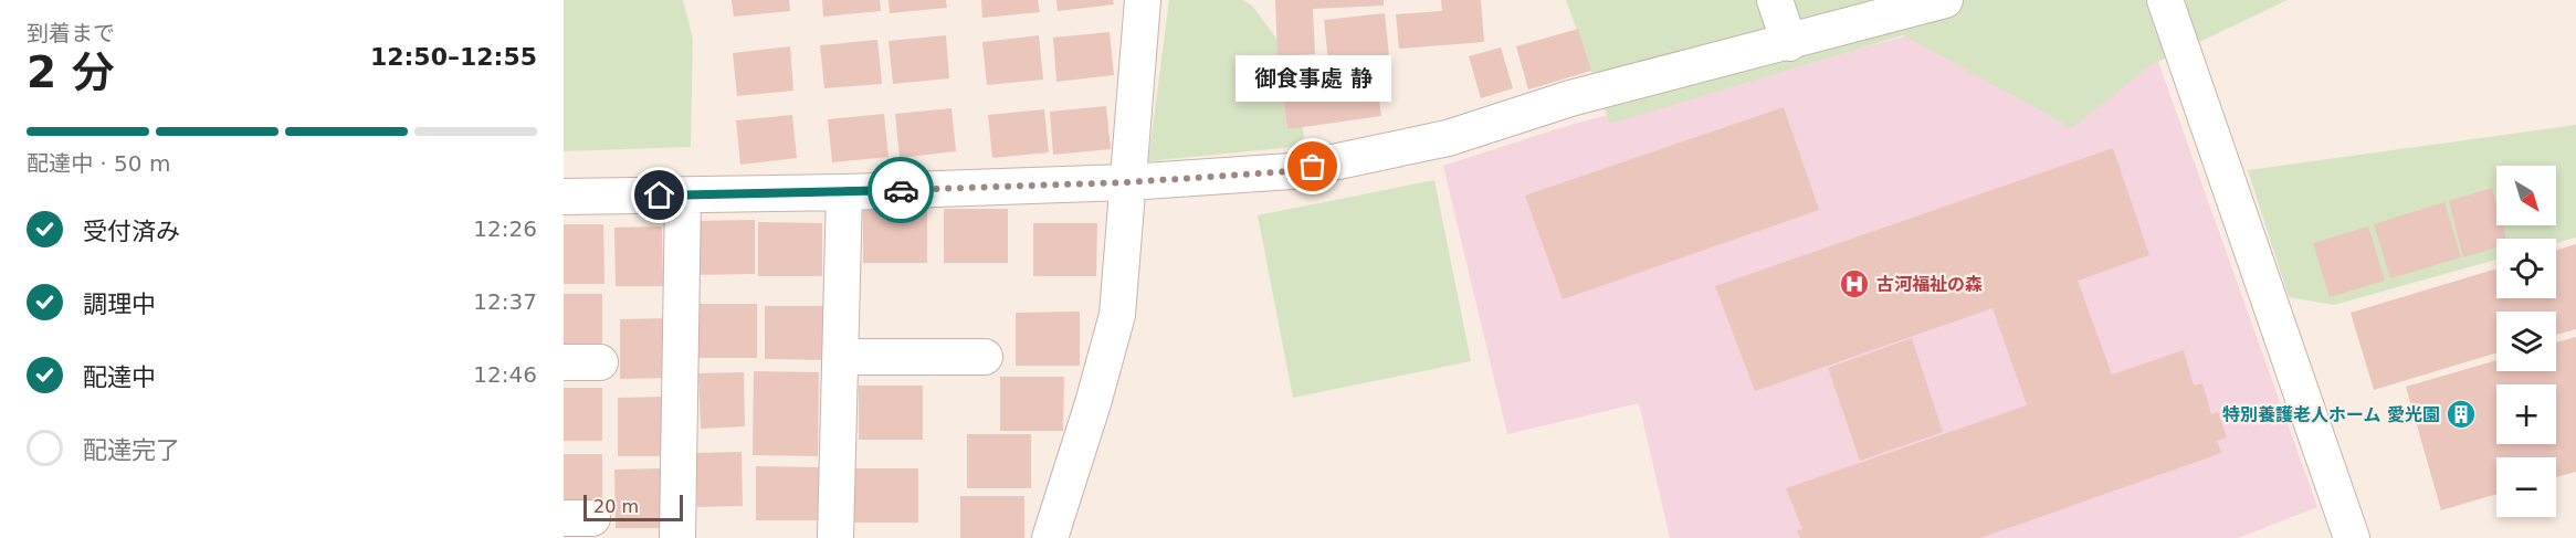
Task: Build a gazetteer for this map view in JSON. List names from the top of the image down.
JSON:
{
  "places": {
    "other": ["御食事處 静"],
    "hospital": ["古河福祉の森"],
    "building": ["特別養護老人ホーム 愛光園"]
  },
  "scale_bar": "20 m",
  "north": "bottom right",
  "page": {
    "heading": ["2 分", "到着まで", "12:50–12:55"],
    "bubble": "御食事處 静",
    "bar": "配達中 · 50 m",
    "map_buttons": ["+", "−"],
    "list": [
      ["受付済み", "12:26"],
      ["調理中", "12:37"],
      ["配達中", "12:46"],
      "配達完了"
    ],
    "scale": "20 m"
  }
}
